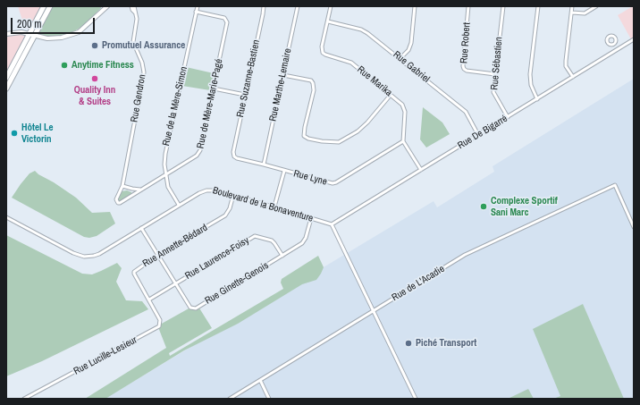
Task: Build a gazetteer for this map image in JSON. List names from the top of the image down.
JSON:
{
  "streets": {
    "street": [
      "Rue Robert",
      "Rue Sébastien",
      "Rue Gabriel",
      "Rue Suzanne-Bastien",
      "Rue Marika",
      "Rue Marthe-Lemaire",
      "Rue Gendron",
      "Rue de Mère-Marie-Pagé",
      "Rue de la Mère-Simon",
      "Rue De Bigarré",
      "Rue Lyne",
      "Boulevard de la Bonaventure",
      "Rue Annette-Bédard",
      "Rue Laurence-Foisy",
      "Rue Ginette-Genois",
      "Rue de L'Acadie",
      "Rue Lucille-Lesieur"
    ]
  },
  "crossings": [
    ["Rue Robert", "Rue Sébastien"],
    ["Rue Sébastien", "Rue De Bigarré"],
    ["Rue Gabriel", "Rue Marika"],
    ["Rue Gabriel", "Rue De Bigarré"],
    ["Rue Suzanne-Bastien", "Rue Lyne"],
    ["Rue Marika", "Rue Lyne"],
    ["Rue Marthe-Lemaire", "Rue Lyne"],
    ["Rue Gendron", "Rue de Mère-Marie-Pagé"],
    ["Rue de Mère-Marie-Pagé", "Rue de la Mère-Simon"],
    ["Rue de la Mère-Simon", "Boulevard de la Bonaventure"],
    ["Rue De Bigarré", "Boulevard de la Bonaventure"],
    ["Boulevard de la Bonaventure", "Rue Annette-Bédard"],
    ["Boulevard de la Bonaventure", "Rue Ginette-Genois"],
    ["Rue Annette-Bédard", "Rue Laurence-Foisy"],
    ["Rue Annette-Bédard", "Rue Ginette-Genois"],
    ["Rue Annette-Bédard", "Rue Lucille-Lesieur"],
    ["Rue Laurence-Foisy", "Rue Ginette-Genois"],
    ["Rue Laurence-Foisy", "Rue Lucille-Lesieur"]
  ],
  "places": [
    "Promutuel Assurance",
    "Anytime Fitness",
    "Quality Inn & Suites",
    "Hôtel Le Victorin",
    "Complexe Sportif Sani Marc",
    "Piché Transport"
  ],
  "scale_bar": "200 m"
}
